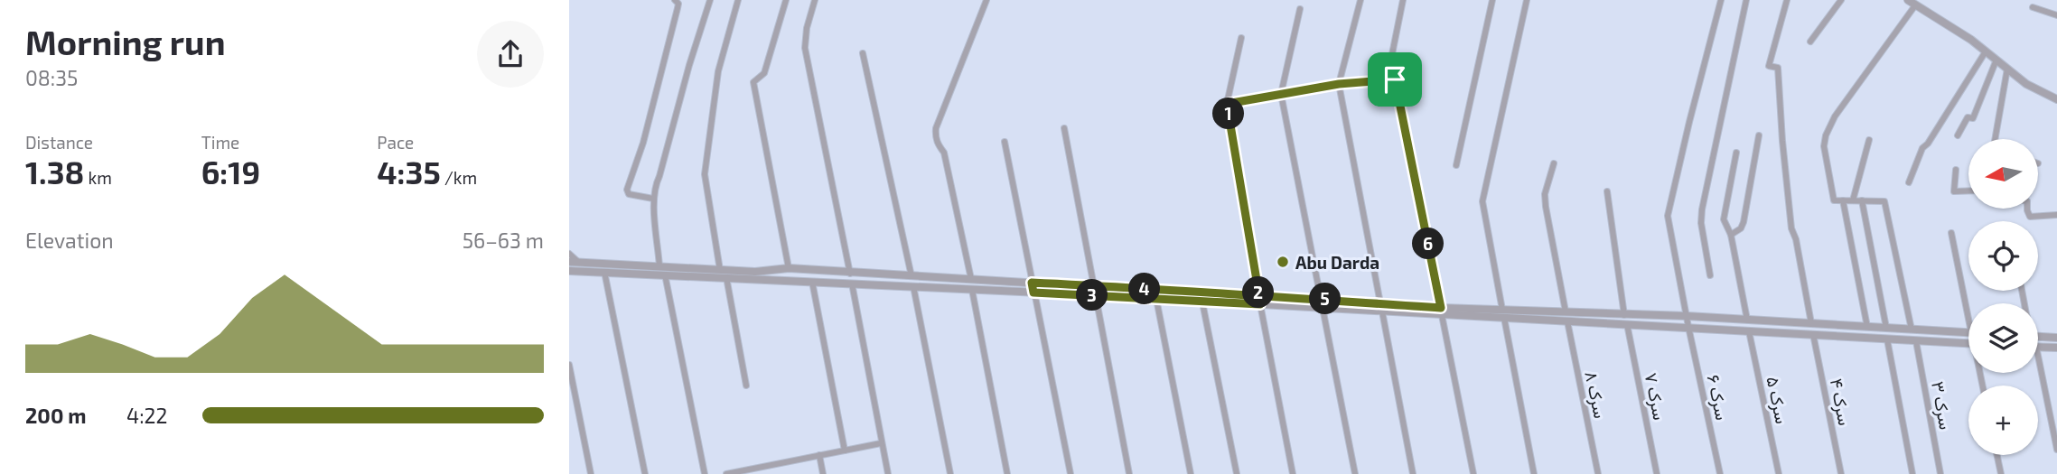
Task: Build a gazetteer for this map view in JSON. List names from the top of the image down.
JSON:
{
  "streets": {
    "street": [
      "سرک ۸",
      "سرک ۷",
      "سرک ۶",
      "سرک ۵",
      "سرک ۴",
      "سرک ۳"
    ]
  },
  "places": ["Abu Darda"],
  "north": "left",
  "page": {
    "heading": ["Morning run", "08:35"],
    "pins": [
      "1",
      "6",
      "4",
      "2",
      "3",
      "5"
    ],
    "stats": [
      ["Distance", "1.38 km"],
      ["Time", "6:19"],
      ["Pace", "4:35 /km"]
    ],
    "map_buttons": "+",
    "chart": ["Elevation", "56–63 m"],
    "list": [
      {
        "name": "200 m",
        "note": "4:22"
      }
    ]
  }
}
